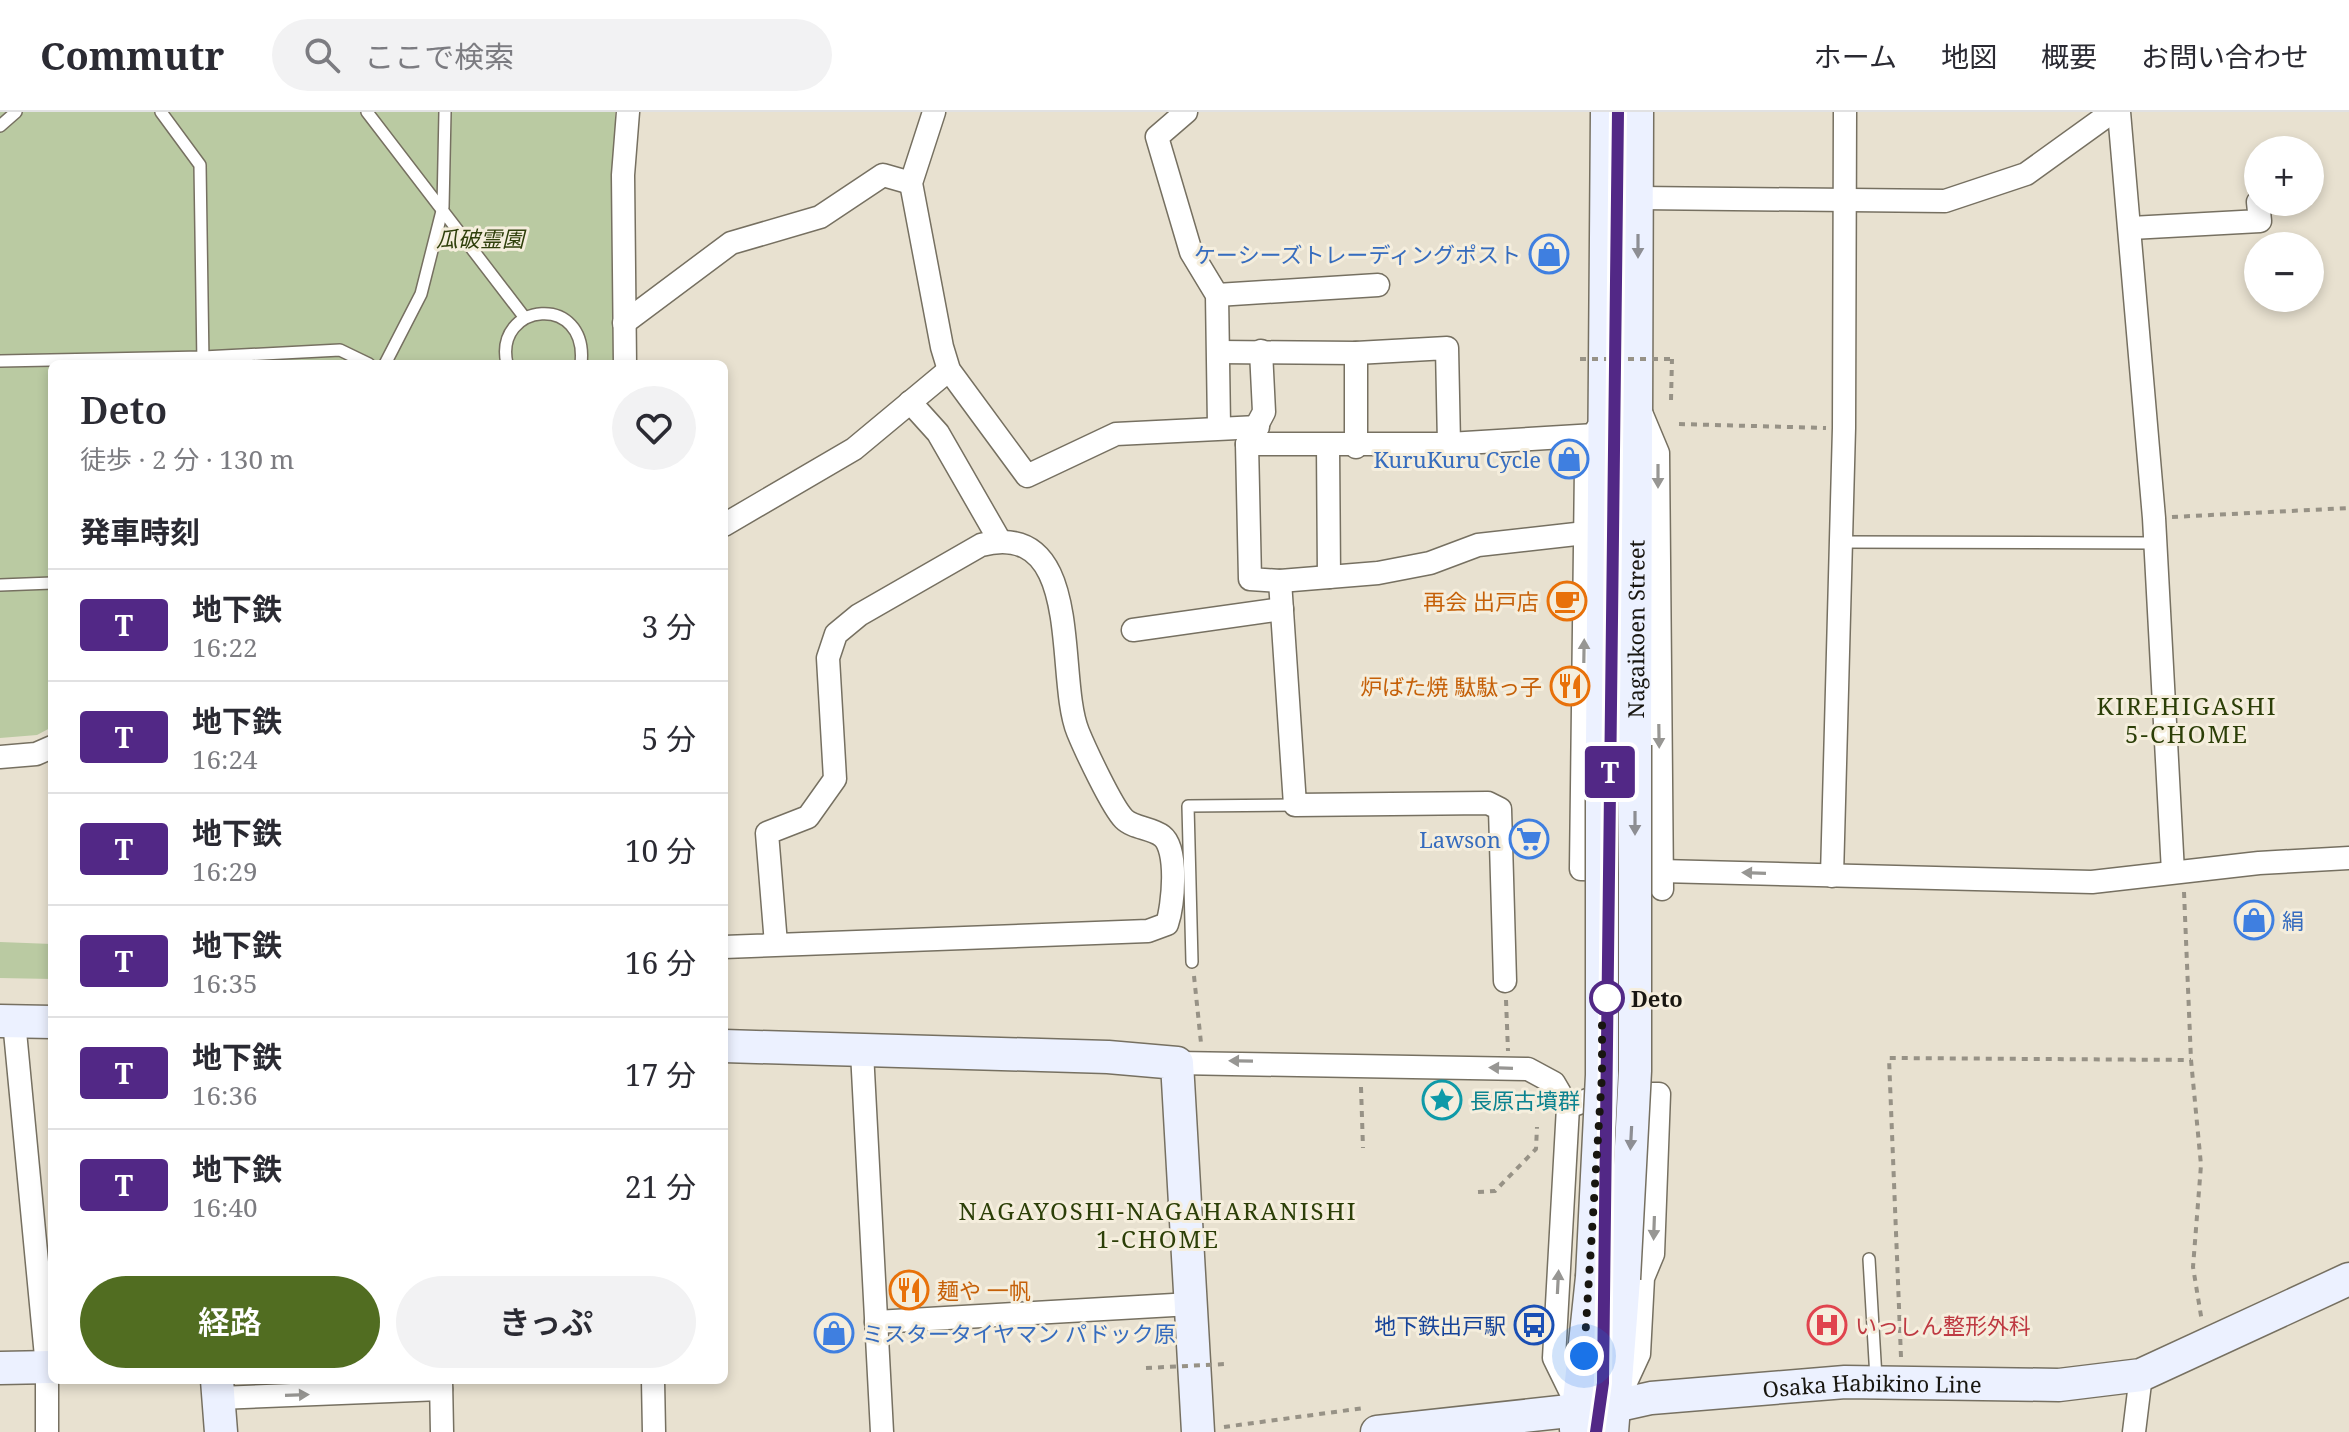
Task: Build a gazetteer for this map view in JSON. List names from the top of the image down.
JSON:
{
  "streets": {
    "main road": ["Nagaikoen Street", "Osaka Habikino Line"]
  },
  "crossings": [
    ["Nagaikoen Street", "Osaka Habikino Line"]
  ],
  "districts": ["KIREHIGASHI 5-CHOME", "NAGAYOSHI-NAGAHARANISHI 1-CHOME"],
  "parks": ["瓜破霊園"],
  "places": {
    "shop": [
      "ケーシーズトレーディングポスト",
      "KuruKuru Cycle",
      "絹",
      "ミスタータイヤマン パドック原"
    ],
    "cafe": ["再会 出戸店"],
    "restaurant": ["炉ばた焼 駄駄っ子", "麺や 一帆"],
    "supermarket": ["Lawson"],
    "other": ["Deto"],
    "place": ["長原古墳群"],
    "bus stop": ["地下鉄出戸駅"],
    "hospital": ["いっしん整形外科"]
  },
  "lines": ["metro line T"],
  "page": {
    "header": "Commutr",
    "search": "ここで検索",
    "nav": [
      "ホーム",
      "地図",
      "概要",
      "お問い合わせ"
    ],
    "on_map": "T",
    "map_buttons": ["+", "−"],
    "heading": [
      ["Deto", "徒歩 · 2 分 · 130 m"],
      "発車時刻"
    ],
    "list": [
      {
        "mark": "T",
        "name": "地下鉄",
        "note": "16:22",
        "value": "3 分"
      },
      {
        "mark": "T",
        "name": "地下鉄",
        "note": "16:24",
        "value": "5 分"
      },
      {
        "mark": "T",
        "name": "地下鉄",
        "note": "16:29",
        "value": "10 分"
      },
      {
        "mark": "T",
        "name": "地下鉄",
        "note": "16:35",
        "value": "16 分"
      },
      {
        "mark": "T",
        "name": "地下鉄",
        "note": "16:36",
        "value": "17 分"
      },
      {
        "mark": "T",
        "name": "地下鉄",
        "note": "16:40",
        "value": "21 分"
      }
    ],
    "buttons": ["経路", "きっぷ"]
  }
}
